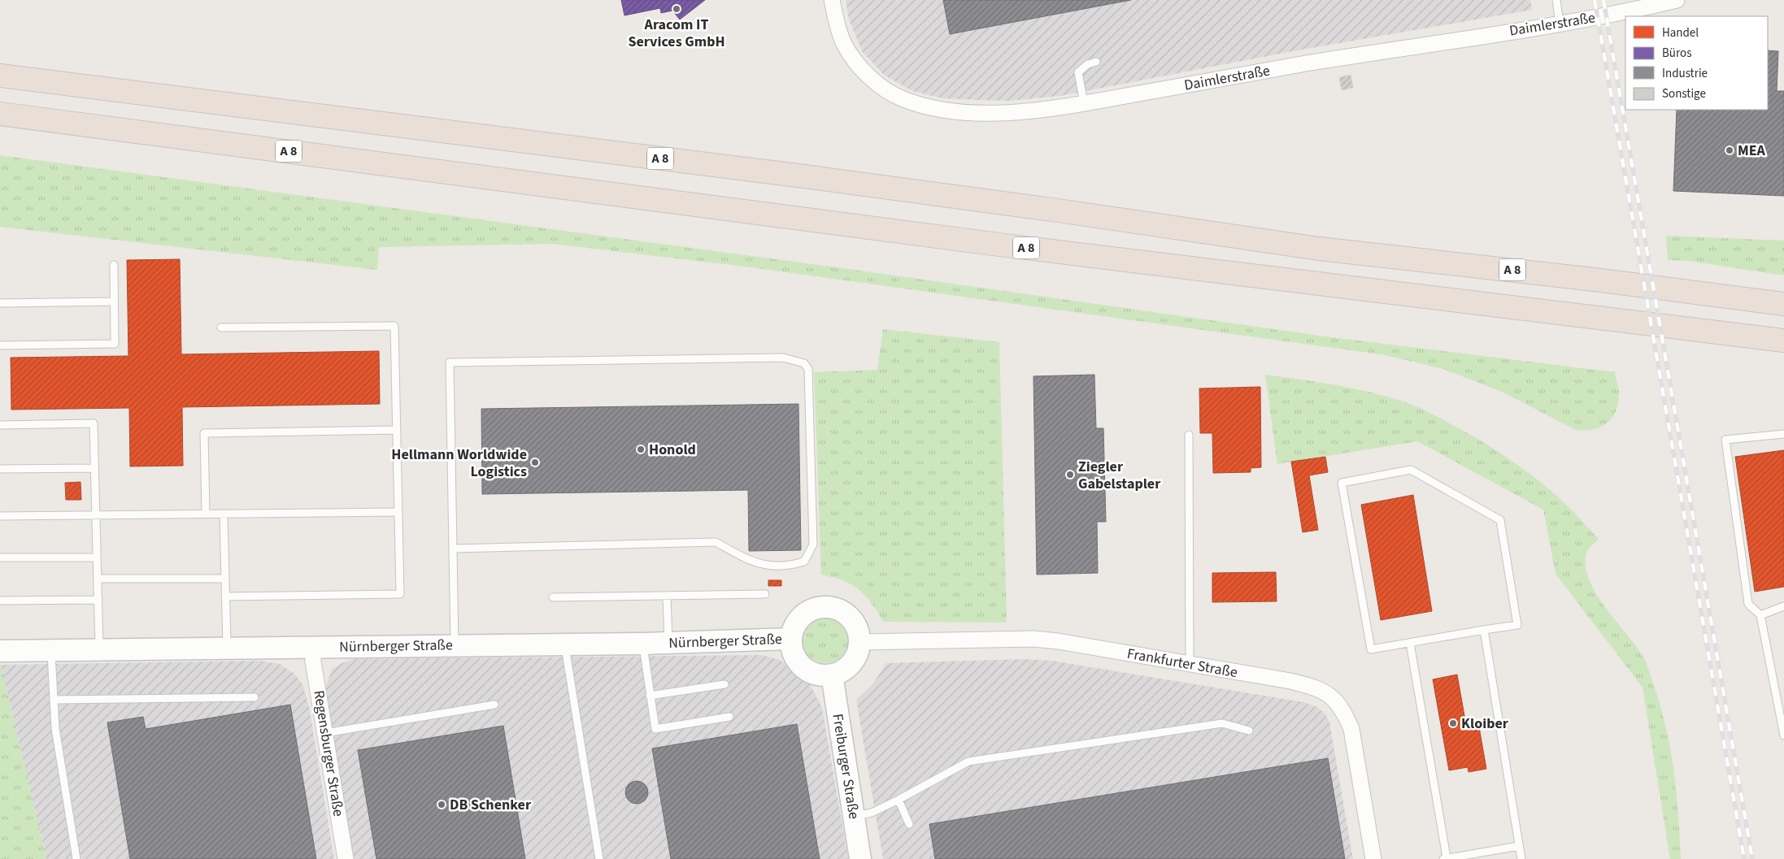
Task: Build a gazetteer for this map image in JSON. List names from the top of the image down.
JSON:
{
  "streets": {
    "highway": ["A 8"],
    "street": [
      "Daimlerstraße",
      "Nürnberger Straße",
      "Frankfurter Straße",
      "Regensburger Straße",
      "Freiburger Straße"
    ]
  },
  "crossings": [
    ["Nürnberger Straße", "Frankfurter Straße"],
    ["Nürnberger Straße", "Regensburger Straße"],
    ["Nürnberger Straße", "Freiburger Straße"],
    ["Frankfurter Straße", "Freiburger Straße"]
  ],
  "places": [
    "Aracom IT Services GmbH",
    "MEA",
    "Honold",
    "Hellmann Worldwide Logistics",
    "Ziegler Gabelstapler",
    "Kloiber",
    "DB Schenker"
  ],
  "legend": [
    "Handel",
    "Büros",
    "Industrie",
    "Sonstige"
  ]
}
